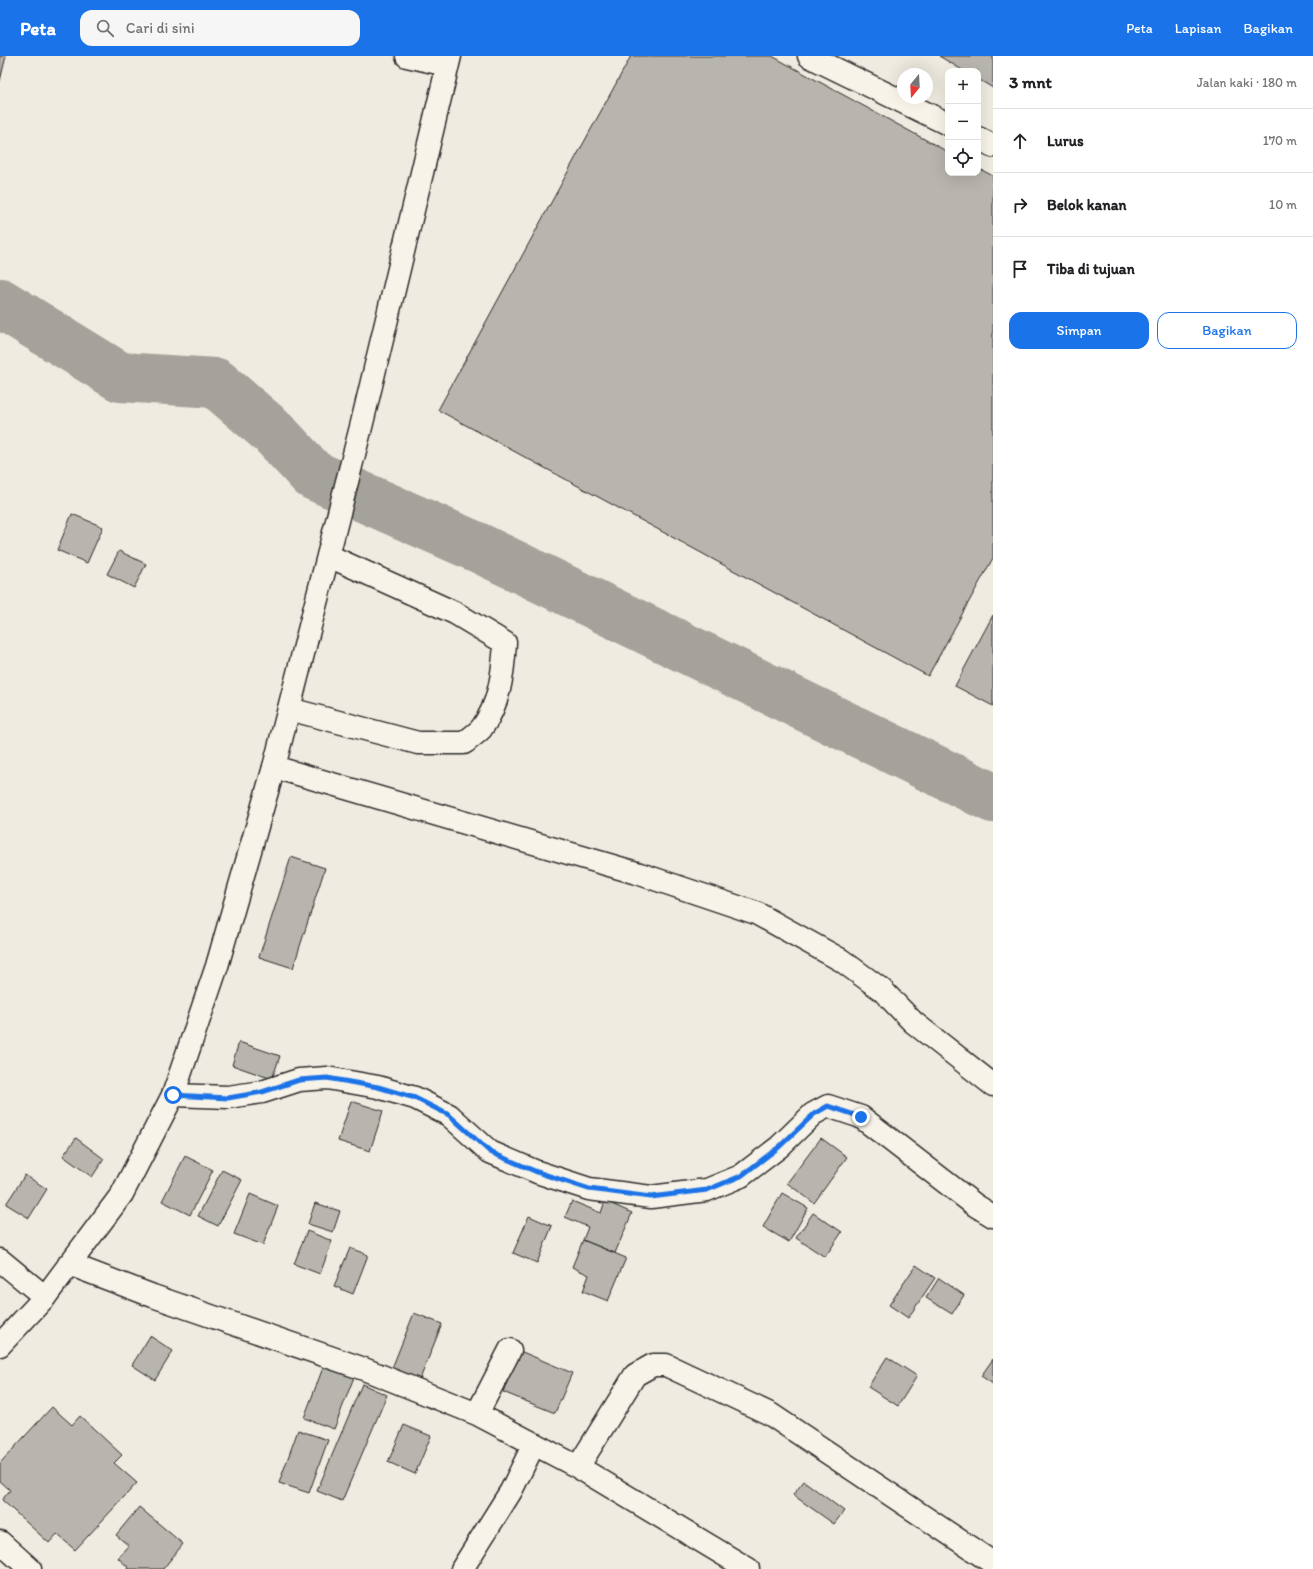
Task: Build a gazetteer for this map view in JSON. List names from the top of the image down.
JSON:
{
  "north": "bottom",
  "page": {
    "header": "Peta",
    "search": "Cari di sini",
    "nav": ["Peta", "Lapisan", "Bagikan"],
    "heading": ["3 mnt", "Jalan kaki · 180 m"],
    "map_buttons": ["+", "−"],
    "list": [
      ["Lurus", "170 m"],
      ["Belok kanan", "10 m"],
      "Tiba di tujuan"
    ],
    "buttons": ["Simpan", "Bagikan"]
  }
}
